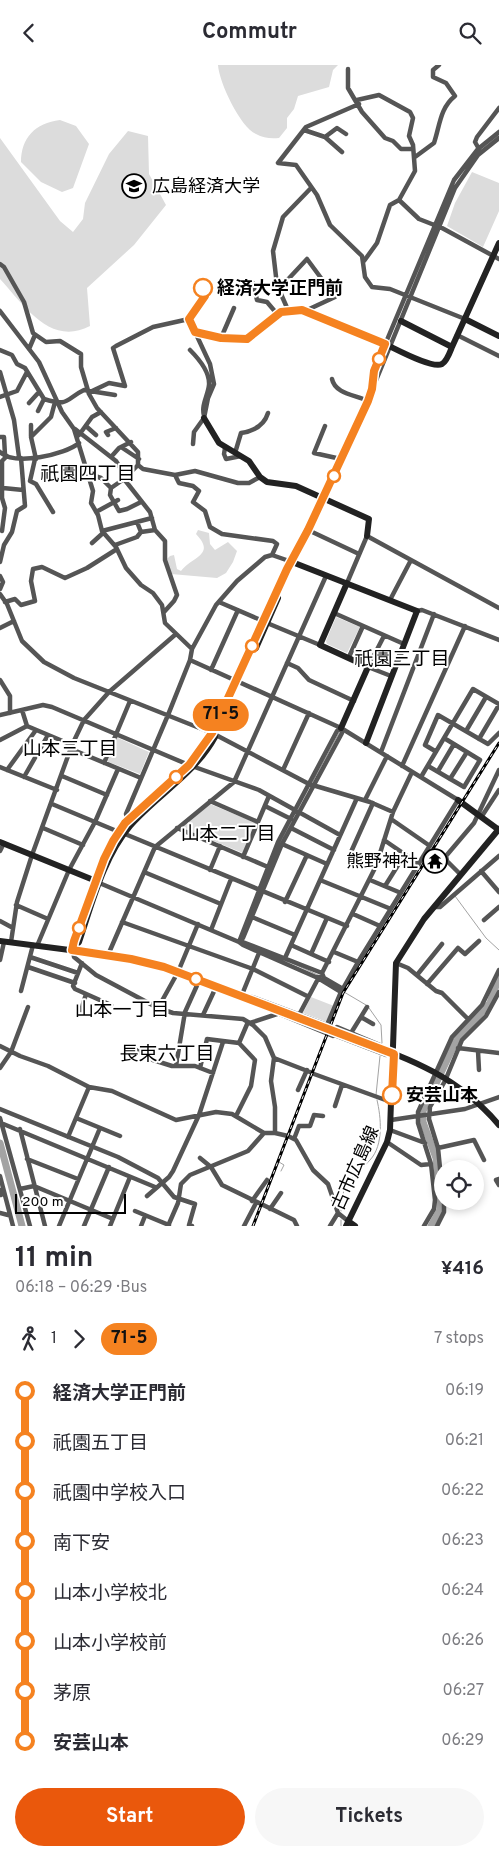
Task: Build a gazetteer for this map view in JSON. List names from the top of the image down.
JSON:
{
  "streets": {
    "street": ["古市広島線"]
  },
  "districts": [
    "祇園四丁目",
    "祇園三丁目",
    "山本三丁目",
    "山本二丁目",
    "山本一丁目",
    "長束六丁目"
  ],
  "places": {
    "school or university": ["広島経済大学"],
    "other": ["経済大学正門前", "安芸山本"],
    "temple": ["熊野神社"]
  },
  "lines": ["bus line 71-5"],
  "scale_bar": "200 m",
  "page": {
    "header": "Commutr",
    "on_map": "71-5",
    "scale": "200 m",
    "heading": ["11 min", "06:18 – 06:29 · Bus", "¥416"],
    "legs": ["1", "71-5", "7 stops"],
    "list": [
      {
        "name": "経済大学正門前",
        "value": "06:19"
      },
      {
        "name": "祇園五丁目",
        "value": "06:21"
      },
      {
        "name": "祇園中学校入口",
        "value": "06:22"
      },
      {
        "name": "南下安",
        "value": "06:23"
      },
      {
        "name": "山本小学校北",
        "value": "06:24"
      },
      {
        "name": "山本小学校前",
        "value": "06:26"
      },
      {
        "name": "茅原",
        "value": "06:27"
      },
      {
        "name": "安芸山本",
        "value": "06:29"
      }
    ],
    "buttons": ["Start", "Tickets"]
  }
}
